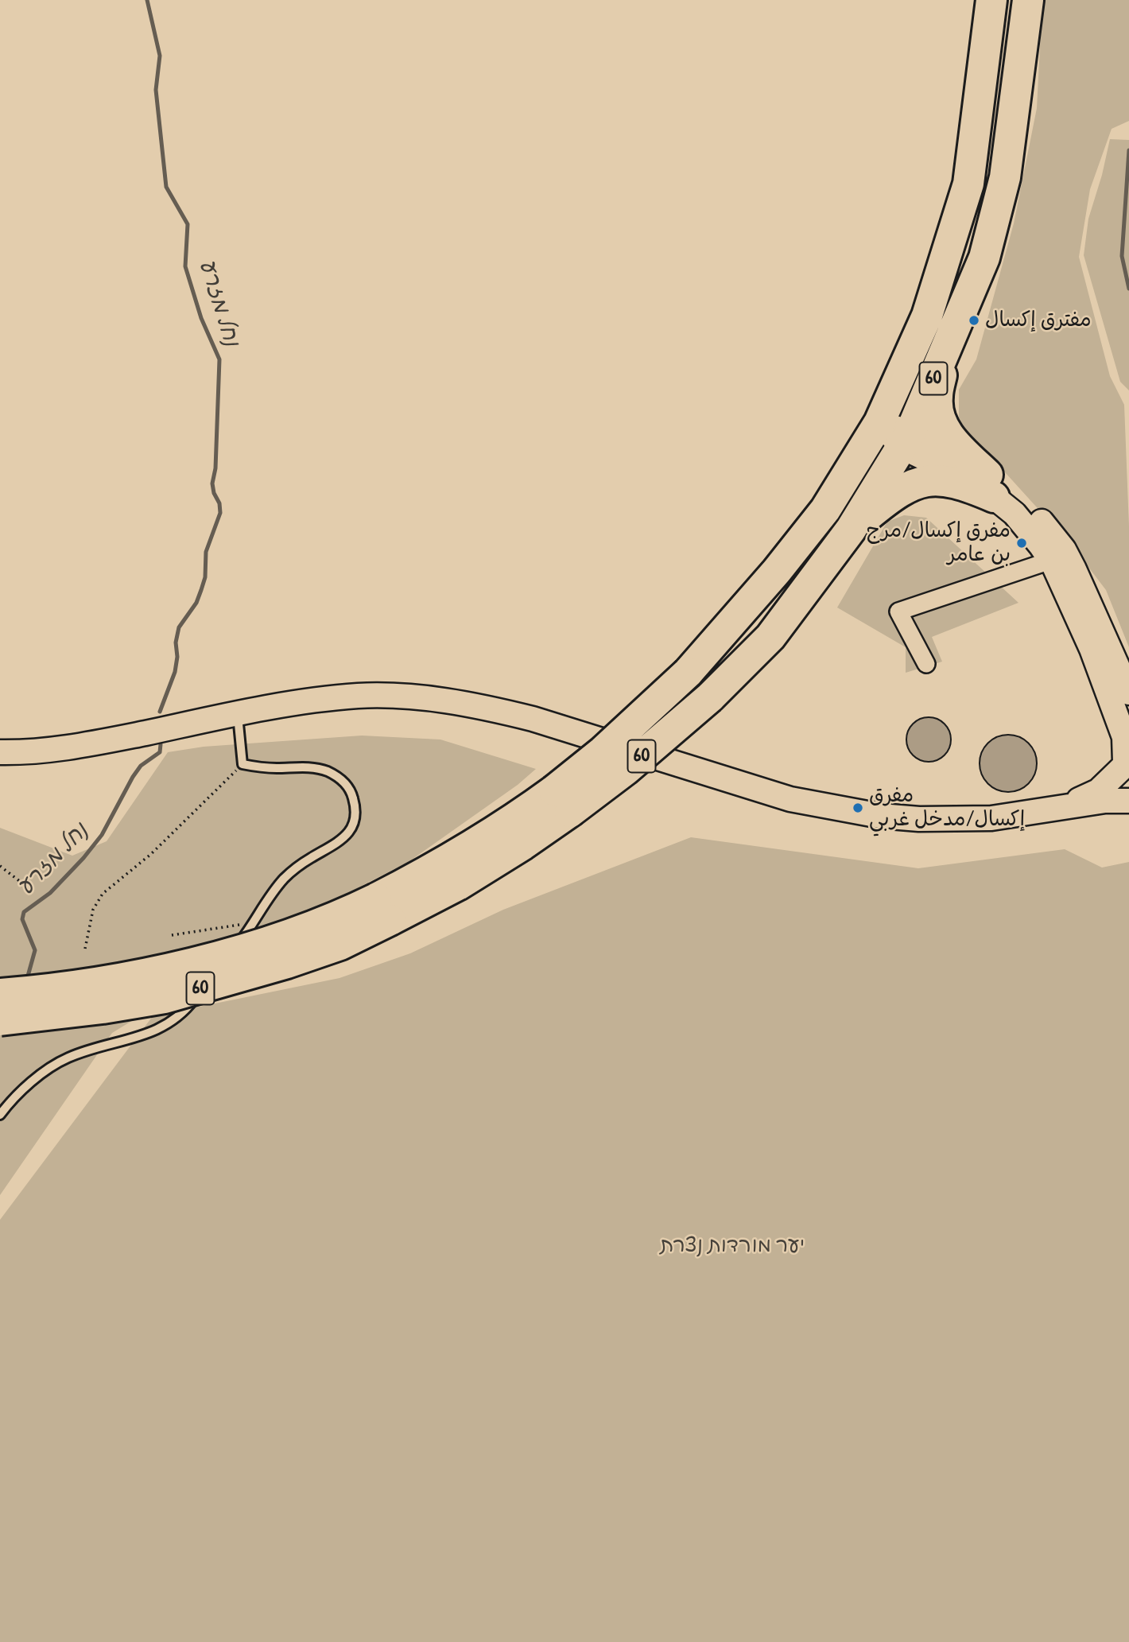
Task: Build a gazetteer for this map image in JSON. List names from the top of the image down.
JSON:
{
  "streets": {
    "highway": ["60"]
  },
  "water": ["נחל מזרע"],
  "parks": ["יער מורדות נצרת"],
  "places": ["مفترق إكسال", "مفرق إكسال/مرج بن عامر", "مفرق إكسال/مدخل غربي"]
}
